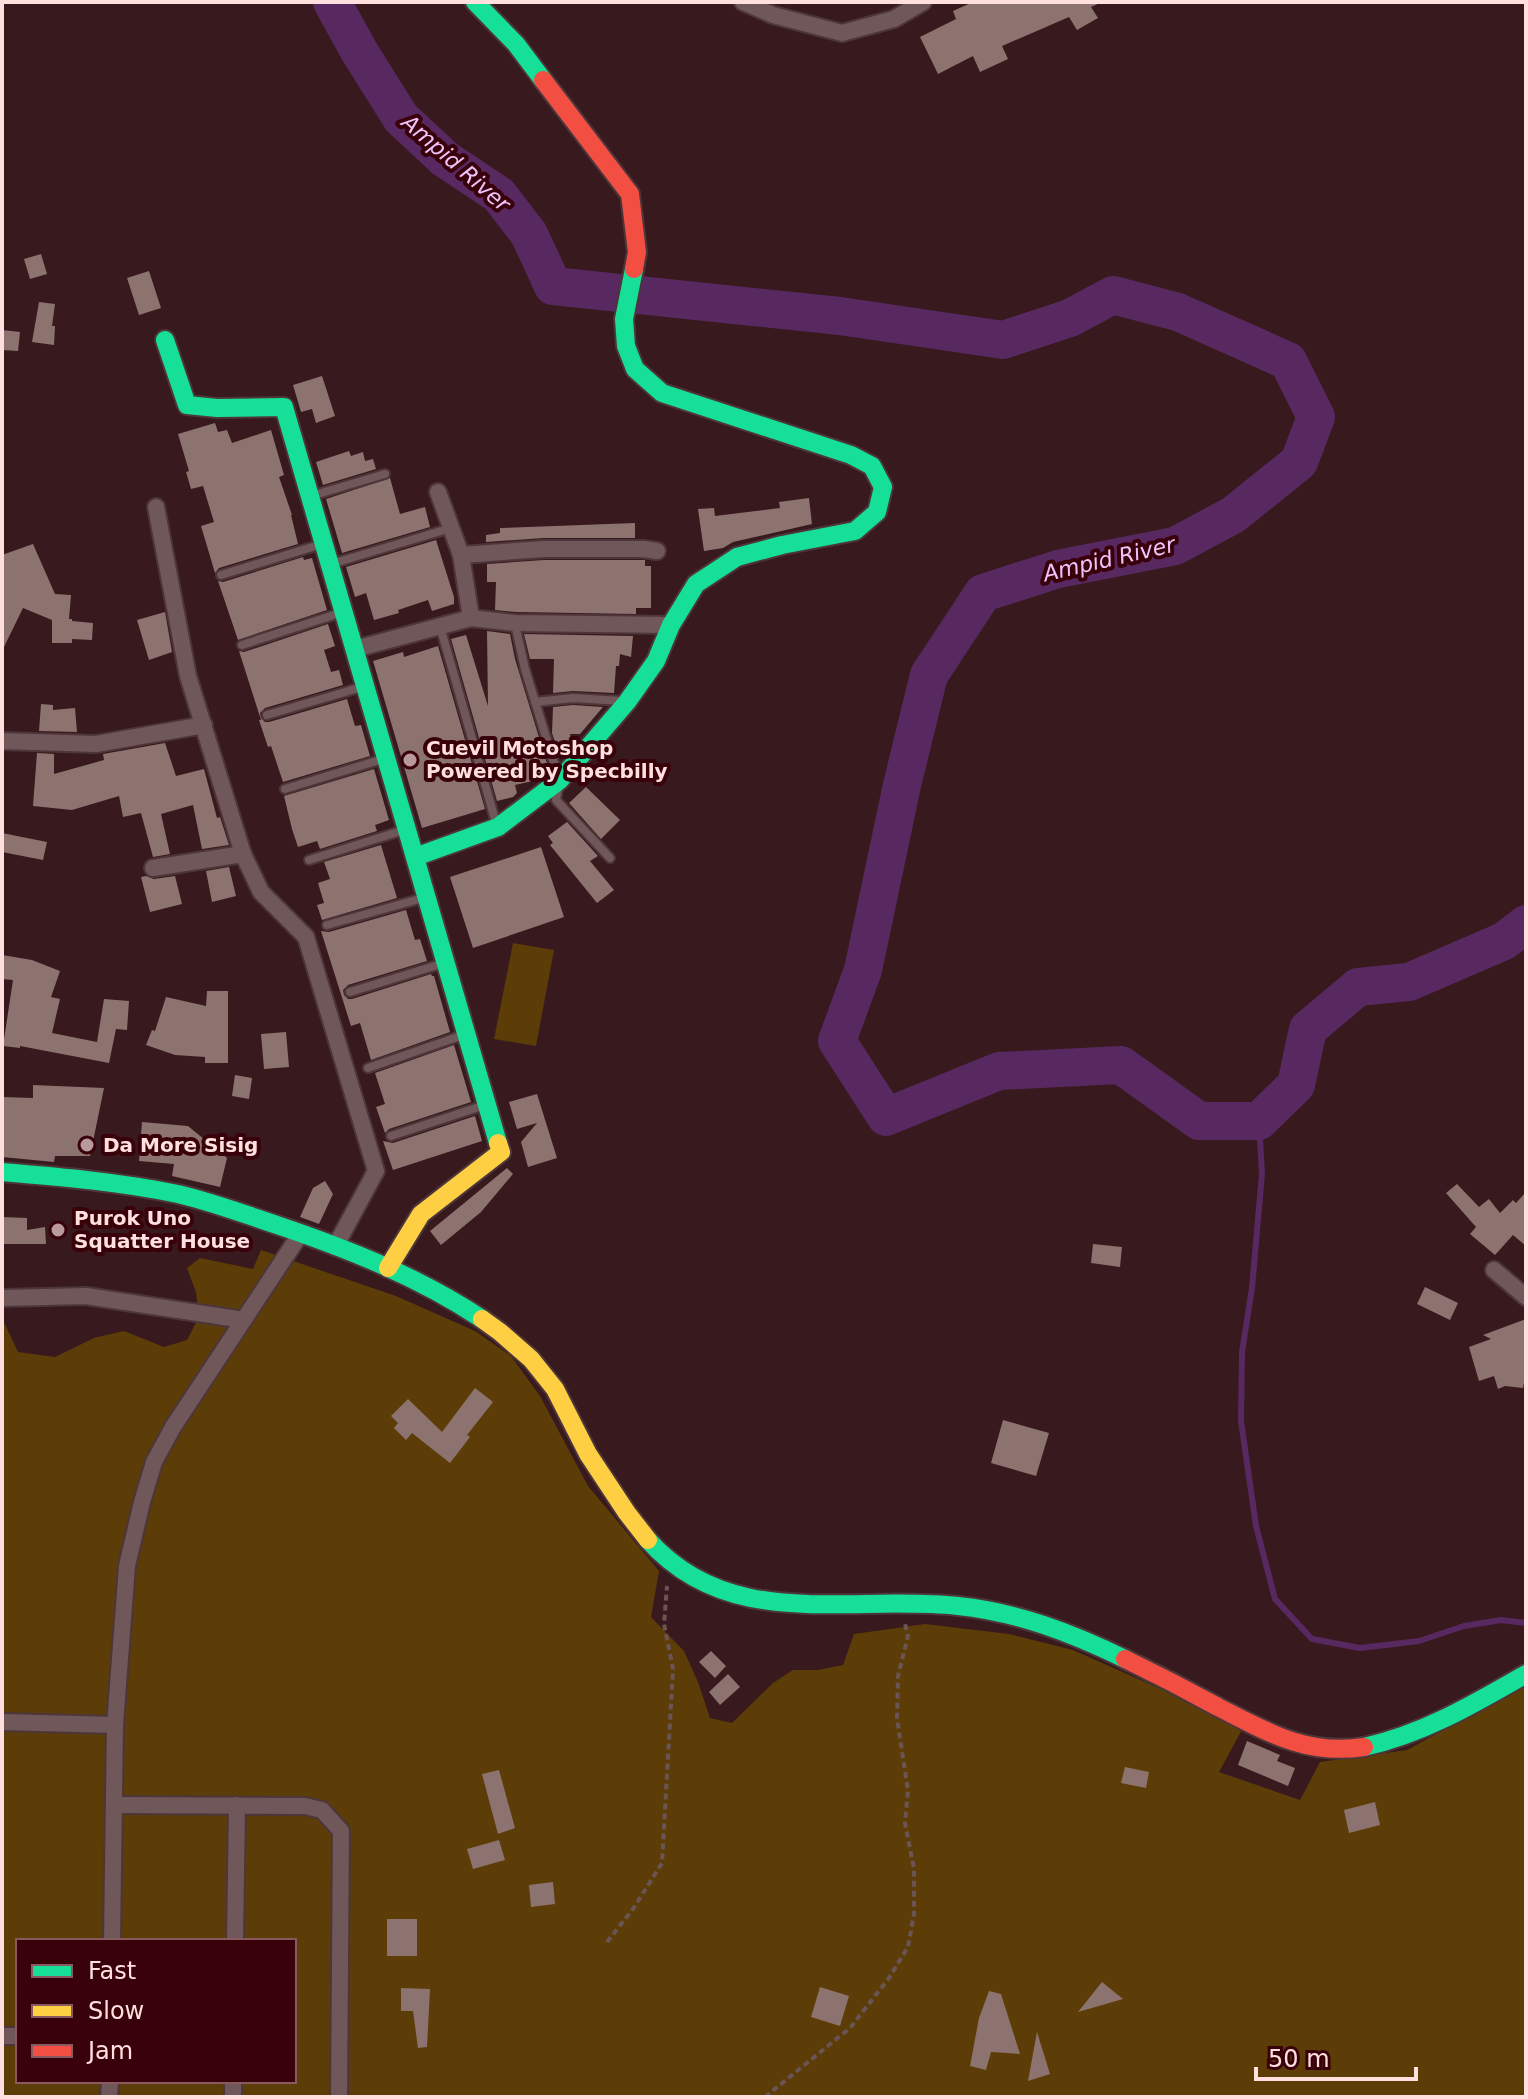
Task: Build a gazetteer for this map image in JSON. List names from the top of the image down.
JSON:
{
  "water": ["Ampid River"],
  "places": ["Cuevil Motoshop Powered by Specbilly", "Da More Sisig", "Purok Uno Squatter House"],
  "legend": ["Fast", "Slow", "Jam"],
  "scale_bar": "50 m"
}
